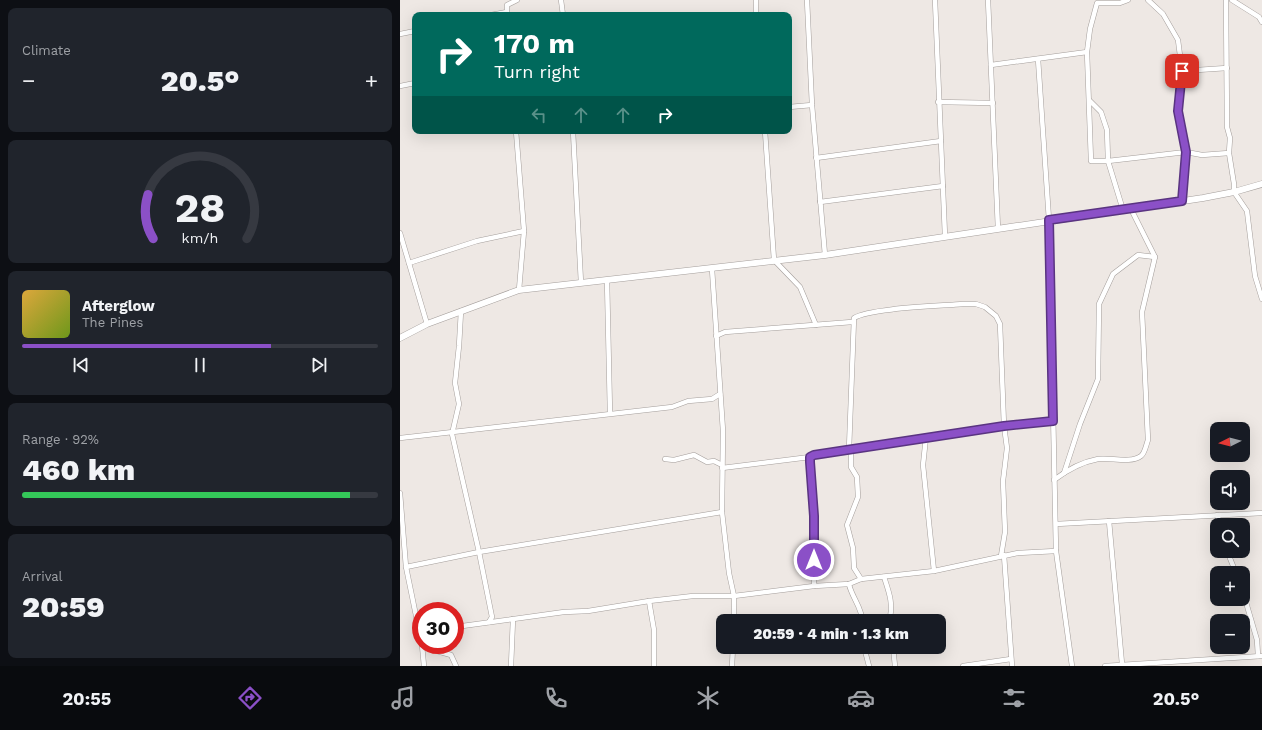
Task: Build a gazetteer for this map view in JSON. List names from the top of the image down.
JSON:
{
  "north": "left",
  "page": {
    "tile": [
      "Climate",
      ["Range · 92%", "460 km"],
      ["Arrival", "20:59"]
    ],
    "turn": ["170 m", "Turn right"],
    "heat": ["−", "20.5°", "+"],
    "song": ["Afterglow", "The Pines"],
    "map_buttons": ["+", "−"],
    "limit": "30",
    "trip": "20:59 · 4 min · 1.3 km",
    "tabs": ["20:55", "20.5°"],
    "gauge": ["28", "km/h"]
  }
}
